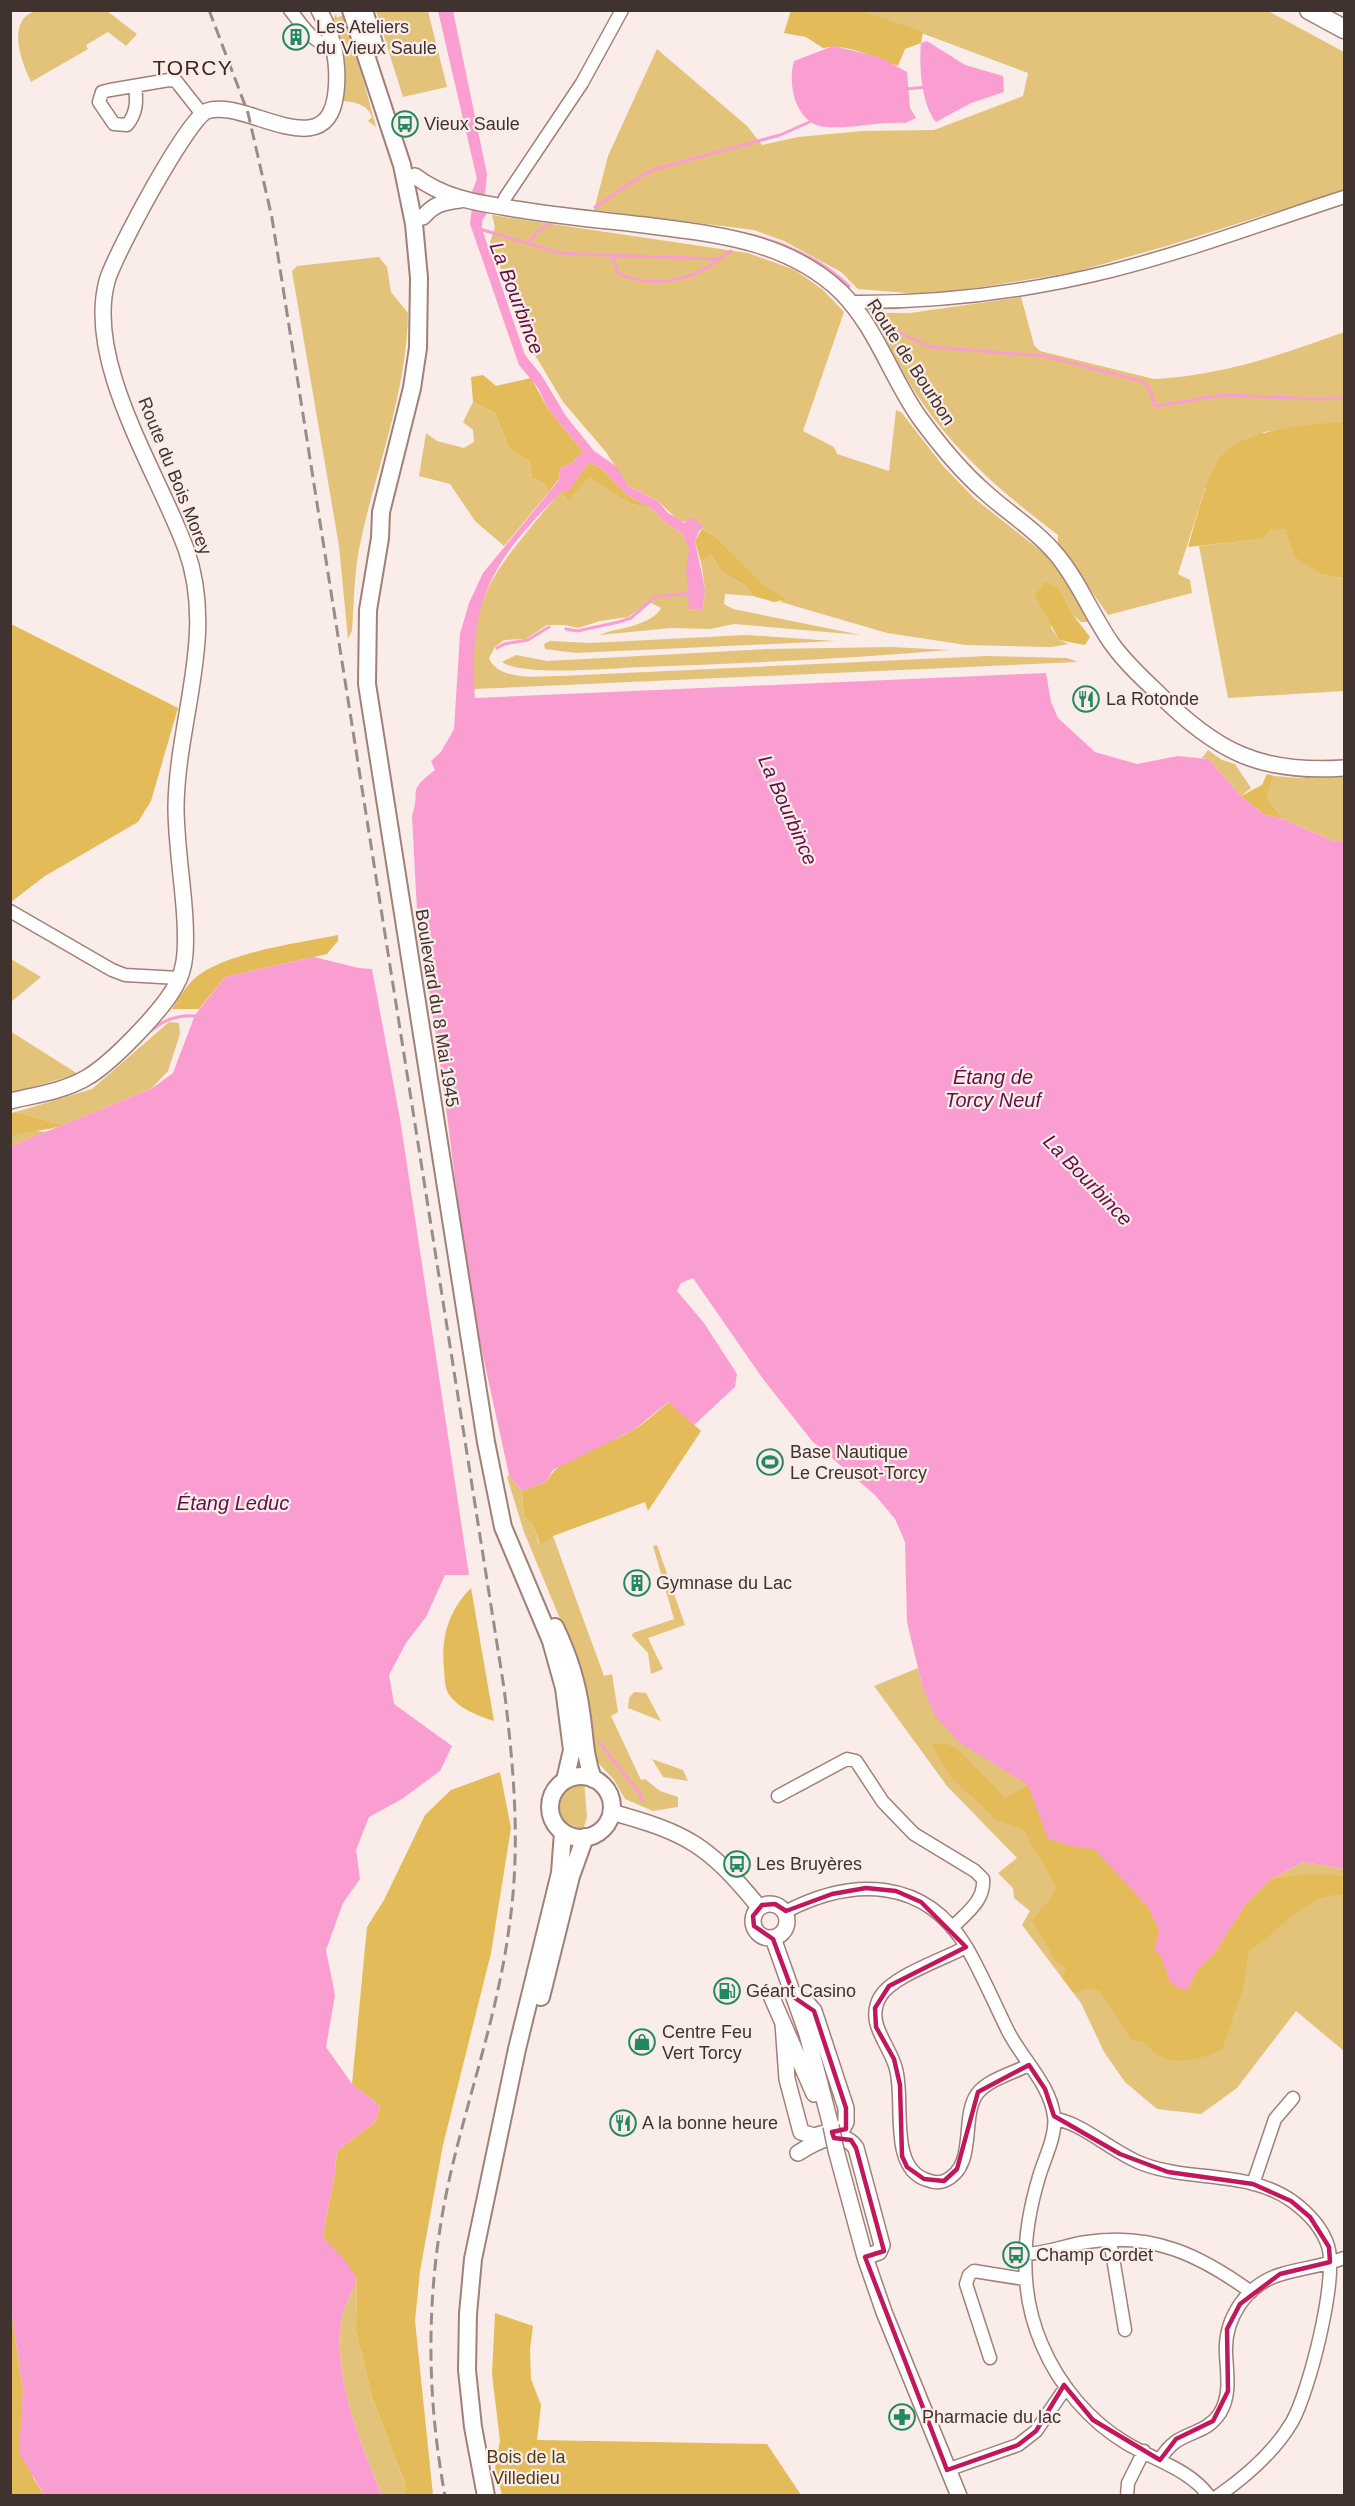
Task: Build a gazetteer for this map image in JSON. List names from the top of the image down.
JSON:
{
  "streets": {
    "main road": ["Boulevard du 8 Mai 1945"],
    "street": ["Route de Bourbon", "Route du Bois Morey"]
  },
  "crossings": [
    ["Route de Bourbon", "Boulevard du 8 Mai 1945"]
  ],
  "districts": ["TORCY"],
  "water": ["La Bourbince", "Étang de Torcy Neuf", "Étang Leduc"],
  "parks": ["Bois de la Villedieu"],
  "places": {
    "building": ["Les Ateliers du Vieux Saule", "Gymnase du Lac"],
    "bus stop": ["Vieux Saule", "Les Bruyères", "Champ Cordet"],
    "restaurant": ["La Rotonde", "A la bonne heure"],
    "sports": ["Base Nautique Le Creusot-Torcy"],
    "fuel station": ["Géant Casino"],
    "shop": ["Centre Feu Vert Torcy"],
    "pharmacy": ["Pharmacie du lac"]
  }
}
